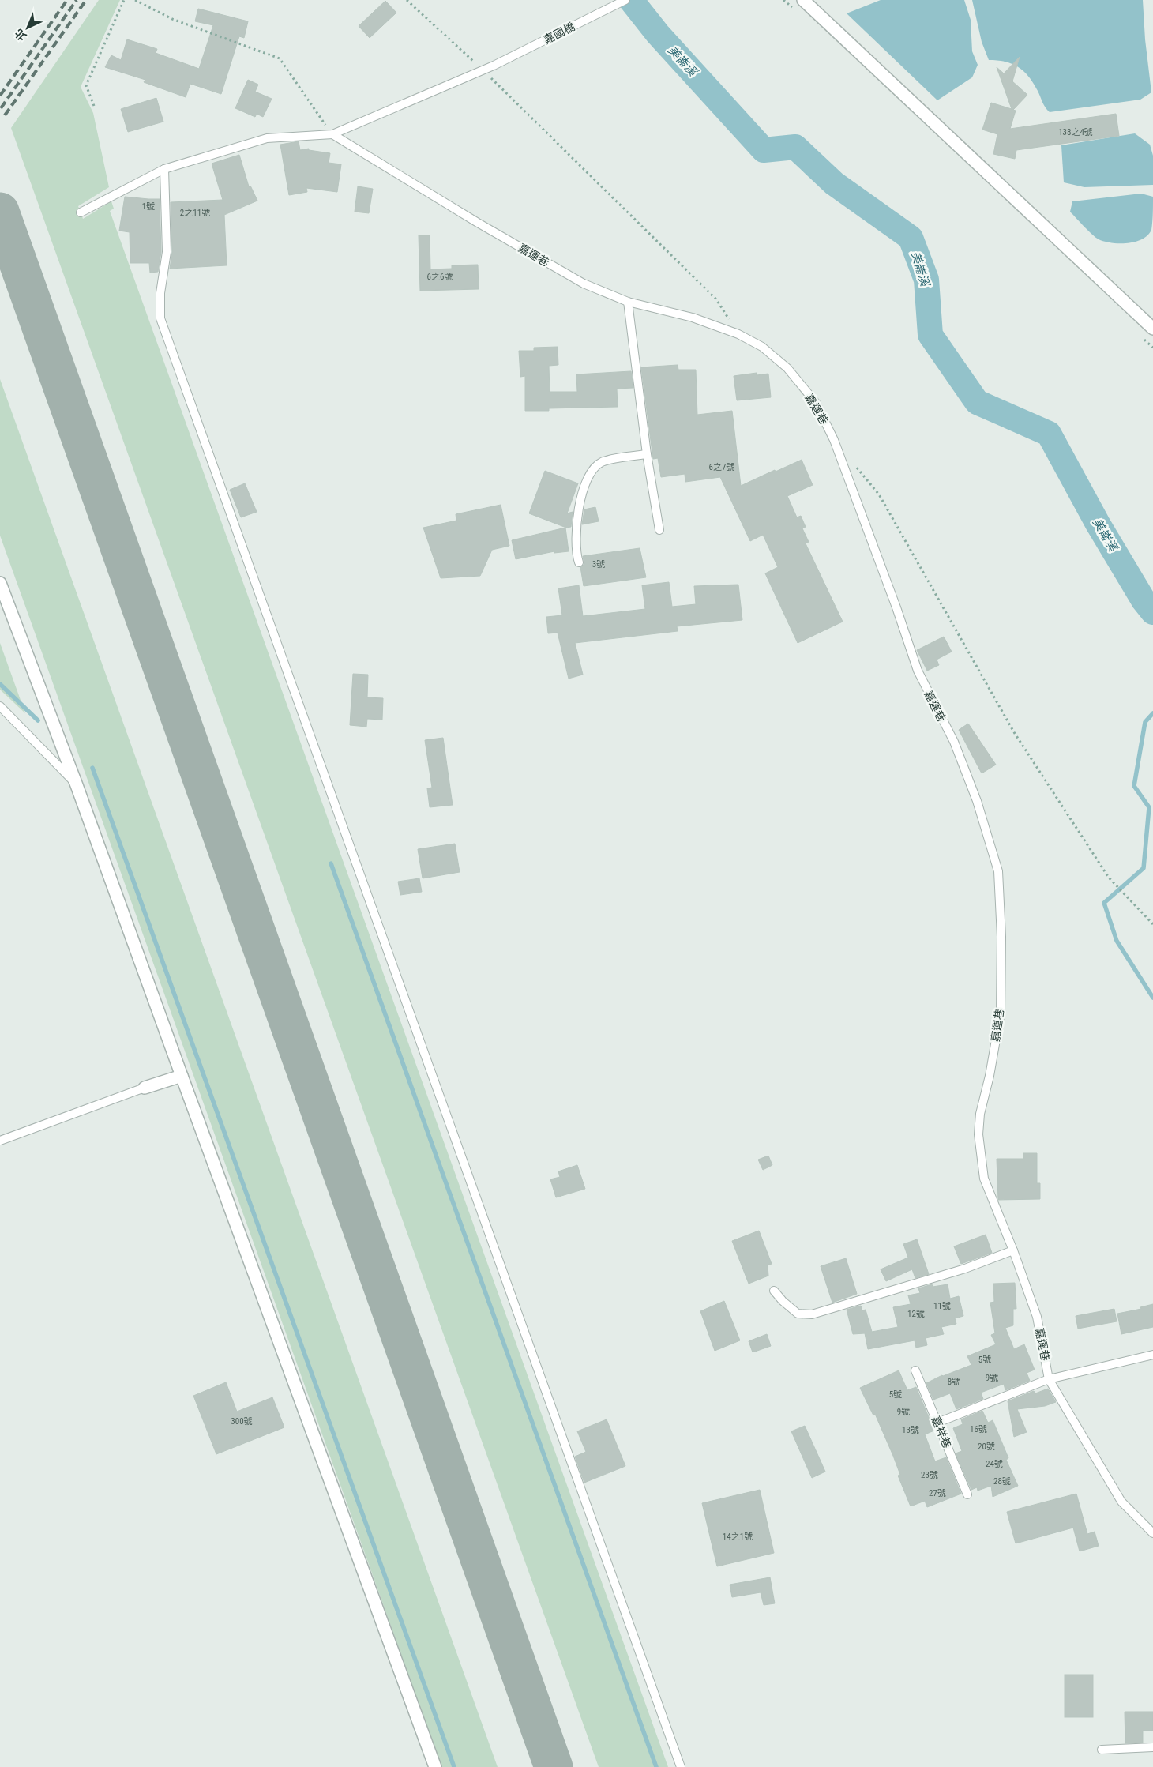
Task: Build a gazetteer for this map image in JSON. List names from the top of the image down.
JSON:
{
  "streets": {
    "lane": ["嘉國橋", "嘉運巷", "嘉祥巷"]
  },
  "crossings": [
    ["嘉國橋", "嘉運巷"]
  ],
  "water": ["美崙溪"],
  "house_numbers": [
    "138之4號",
    "1號",
    "2之11號",
    "6之6號",
    "6之7號",
    "3號",
    "11號",
    "12號",
    "5號",
    "9號",
    "8號",
    "5號",
    "9號",
    "300號",
    "16號",
    "13號",
    "20號",
    "24號",
    "23號",
    "28號",
    "27號",
    "14之1號"
  ],
  "north": "bottom left"
}
